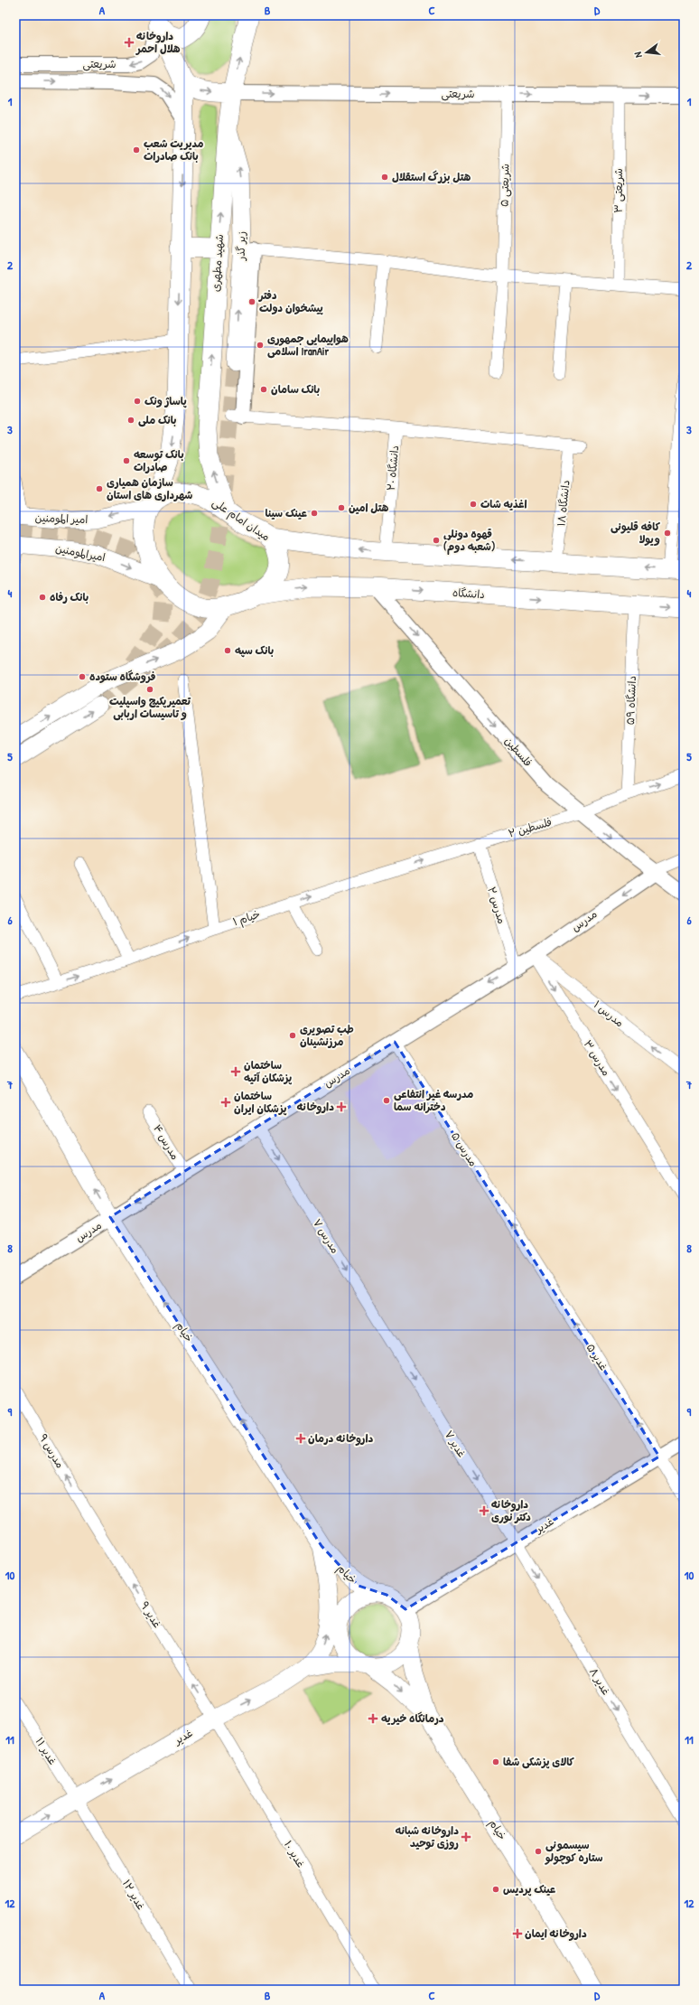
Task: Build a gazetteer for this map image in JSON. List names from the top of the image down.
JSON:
{
  "streets": {
    "main road": [
      "زیر گذر",
      "شهید مطهری",
      "امیر المومنین",
      "میدان امام علی",
      "امیرالمومنین",
      "دانشگاه",
      "خیام",
      "غدیر"
    ],
    "street": [
      "شریعتی",
      "شریعتی ۵",
      "شریعتی ۳",
      "دانشگاه ۲۰",
      "دانشگاه ۱۸",
      "دانشگاه ۵۹",
      "فلسطین",
      "فلسطین ۲",
      "مدرس ۲",
      "خیام ۱",
      "مدرس",
      "مدرس ۱",
      "مدرس ۳",
      "مدرس ۴",
      "مدرس ۵",
      "مدرس ۷",
      "غدیر ۵",
      "غدیر ۷",
      "مدرس ۹",
      "غدیر ۹",
      "غدیر ۸",
      "غدیر ۱۱",
      "غدیر ۱۰",
      "غدیر ۱۲"
    ]
  },
  "crossings": [
    ["شریعتی", "شریعتی ۵"],
    ["شریعتی", "شریعتی ۳"],
    ["شریعتی", "شهید مطهری"],
    ["زیر گذر", "شهید مطهری"],
    ["شهید مطهری", "امیر المومنین"],
    ["شهید مطهری", "میدان امام علی"],
    ["شهید مطهری", "امیرالمومنین"],
    ["شهید مطهری", "دانشگاه"],
    ["امیر المومنین", "میدان امام علی"],
    ["امیر المومنین", "امیرالمومنین"],
    ["امیر المومنین", "دانشگاه"],
    ["میدان امام علی", "امیرالمومنین"],
    ["میدان امام علی", "دانشگاه"],
    ["امیرالمومنین", "دانشگاه"],
    ["دانشگاه", "دانشگاه ۵۹"],
    ["دانشگاه", "فلسطین"],
    ["دانشگاه ۵۹", "فلسطین ۲"],
    ["فلسطین", "فلسطین ۲"],
    ["فلسطین", "مدرس"],
    ["فلسطین ۲", "مدرس ۲"],
    ["فلسطین ۲", "خیام ۱"],
    ["مدرس ۲", "خیام ۱"],
    ["مدرس ۲", "مدرس"],
    ["مدرس", "مدرس ۱"],
    ["مدرس", "مدرس ۳"],
    ["مدرس", "مدرس ۴"],
    ["مدرس", "مدرس ۵"],
    ["مدرس", "مدرس ۷"],
    ["مدرس", "خیام"],
    ["مدرس ۱", "مدرس ۳"],
    ["مدرس ۵", "غدیر ۵"],
    ["مدرس ۷", "غدیر ۷"],
    ["خیام", "غدیر"],
    ["غدیر ۵", "غدیر"],
    ["غدیر ۷", "غدیر"],
    ["غدیر ۷", "غدیر ۸"],
    ["مدرس ۹", "غدیر ۹"],
    ["غدیر", "غدیر ۹"],
    ["غدیر", "غدیر ۸"],
    ["غدیر", "غدیر ۱۱"],
    ["غدیر", "غدیر ۱۰"],
    ["غدیر", "غدیر ۱۲"],
    ["غدیر ۹", "غدیر ۱۰"],
    ["غدیر ۱۱", "غدیر ۱۲"]
  ],
  "one_way": [
    "امیر المومنین",
    "امیرالمومنین",
    "فلسطین",
    "خیام ۱",
    "مدرس",
    "مدرس ۱",
    "مدرس ۳",
    "مدرس ۵",
    "مدرس ۷",
    "غدیر ۵",
    "غدیر ۷",
    "مدرس ۹",
    "غدیر",
    "غدیر ۹",
    "غدیر ۸"
  ],
  "places": {
    "health": [
      "داروخانه هلال احمر",
      "ساختمان پزشکان آتیه",
      "ساختمان پزشکان ایران",
      "داروخانه",
      "داروخانه درمان",
      "داروخانه دکتر نوری",
      "درمانگاه خیریه",
      "داروخانه شبانه روزی توحید",
      "داروخانه ایمان"
    ],
    "other": [
      "مدیریت شعب بانک صادرات",
      "هتل بزرگ استقلال",
      "دفتر پیشخوان دولت",
      "هواپیمایی جمهوری اسلامی IranAir",
      "بانک سامان",
      "پاساژ ونک",
      "بانک ملی",
      "بانک توسعه صادرات",
      "سازمان همیاری شهرداری های استان",
      "اغذیه شات",
      "هتل امین",
      "عینک سینا",
      "کافه قلیونی ویولا",
      "قهوه دونلی (شعبه دوم)",
      "بانک رفاه",
      "بانک سپه",
      "فروشگاه ستوده",
      "تعمیرپکیج واسپلیت و تاسیسات اربابی",
      "طب تصویری مرزنشینان",
      "مدرسه غیر انتفاعی دخترانه سما",
      "کالای پزشکی شفا",
      "سیسمونی ستاره کوچولو",
      "عینک پردیس"
    ]
  },
  "north": "left",
  "grid": {
    "columns": [
      "A",
      "B",
      "C",
      "D"
    ],
    "rows": [
      "1",
      "2",
      "3",
      "4",
      "5",
      "6",
      "7",
      "8",
      "9",
      "10",
      "11",
      "12"
    ]
  }
}
